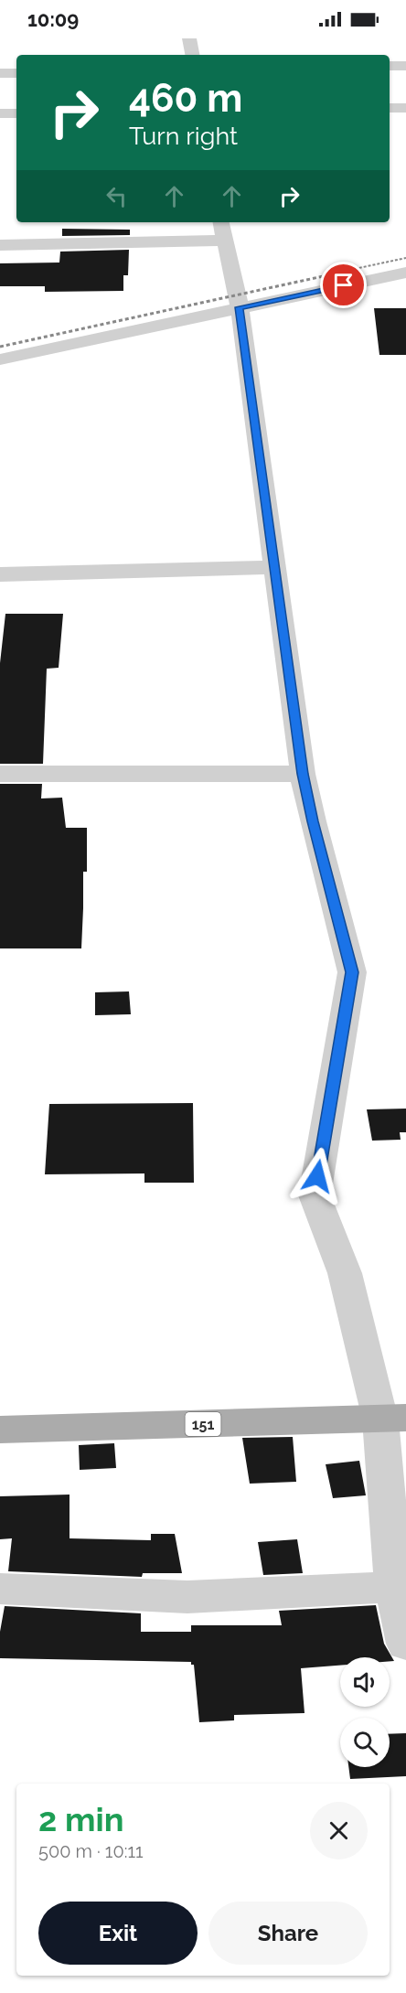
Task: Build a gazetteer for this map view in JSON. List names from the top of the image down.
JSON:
{
  "streets": {
    "main road": ["151"]
  },
  "page": {
    "status": "10:09",
    "turn": ["460 m", "Turn right"],
    "heading": ["2 min", "500 m · 10:11"],
    "buttons": ["Exit", "Share"]
  }
}
